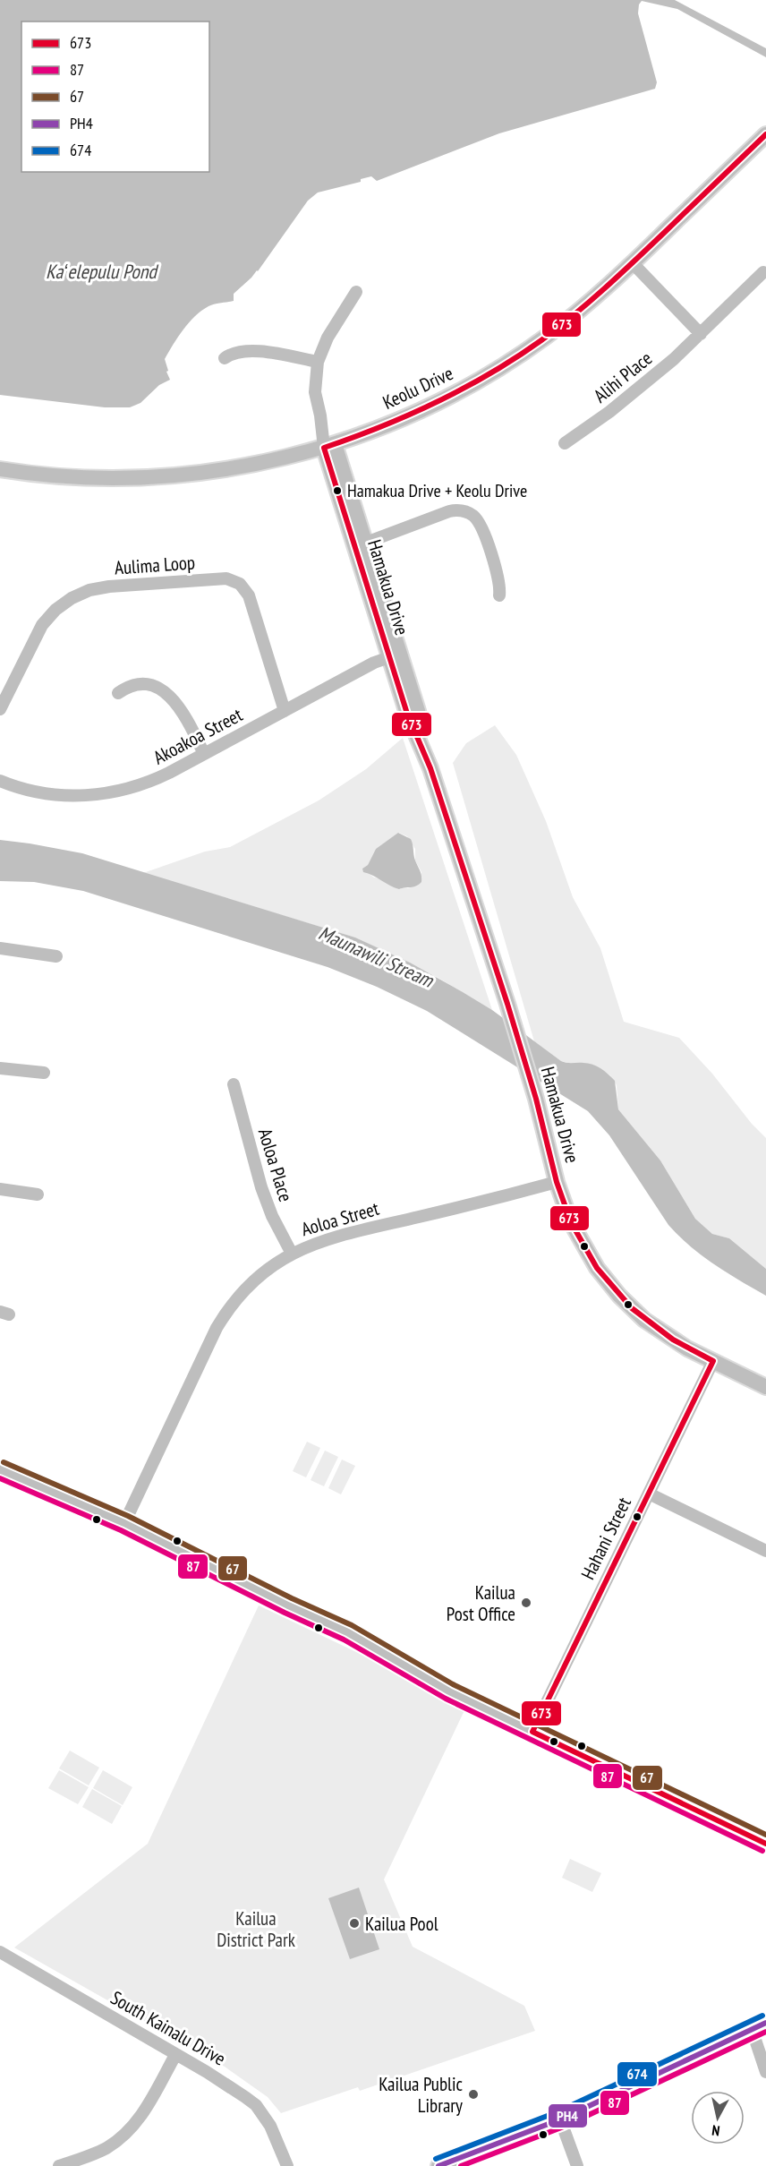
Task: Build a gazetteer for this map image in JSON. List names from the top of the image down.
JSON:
{
  "streets": {
    "main road": ["Keolu Drive", "Hamakua Drive"],
    "street": [
      "Alihi Place",
      "Aulima Loop",
      "Akoakoa Street",
      "Aoloa Place",
      "Aoloa Street",
      "Hahani Street",
      "South Kainalu Drive"
    ]
  },
  "crossings": [
    ["Keolu Drive", "Hamakua Drive"],
    ["Aulima Loop", "Akoakoa Street"],
    ["Hamakua Drive", "Akoakoa Street"],
    ["Hamakua Drive", "Aoloa Street"],
    ["Hamakua Drive", "Hahani Street"],
    ["Aoloa Place", "Aoloa Street"]
  ],
  "water": ["Kaʻelepulu Pond", "Maunawili Stream"],
  "parks": ["Kailua District Park"],
  "places": [
    "Hamakua Drive + Keolu Drive",
    "Kailua Post Office",
    "Kailua Pool",
    "Kailua Public Library"
  ],
  "lines": [
    "transit line 673",
    "transit line 67",
    "transit line 87",
    "transit line 674",
    "transit line PH4"
  ],
  "legend": [
    "673",
    "87",
    "67",
    "PH4",
    "674"
  ],
  "north": "bottom"
}
